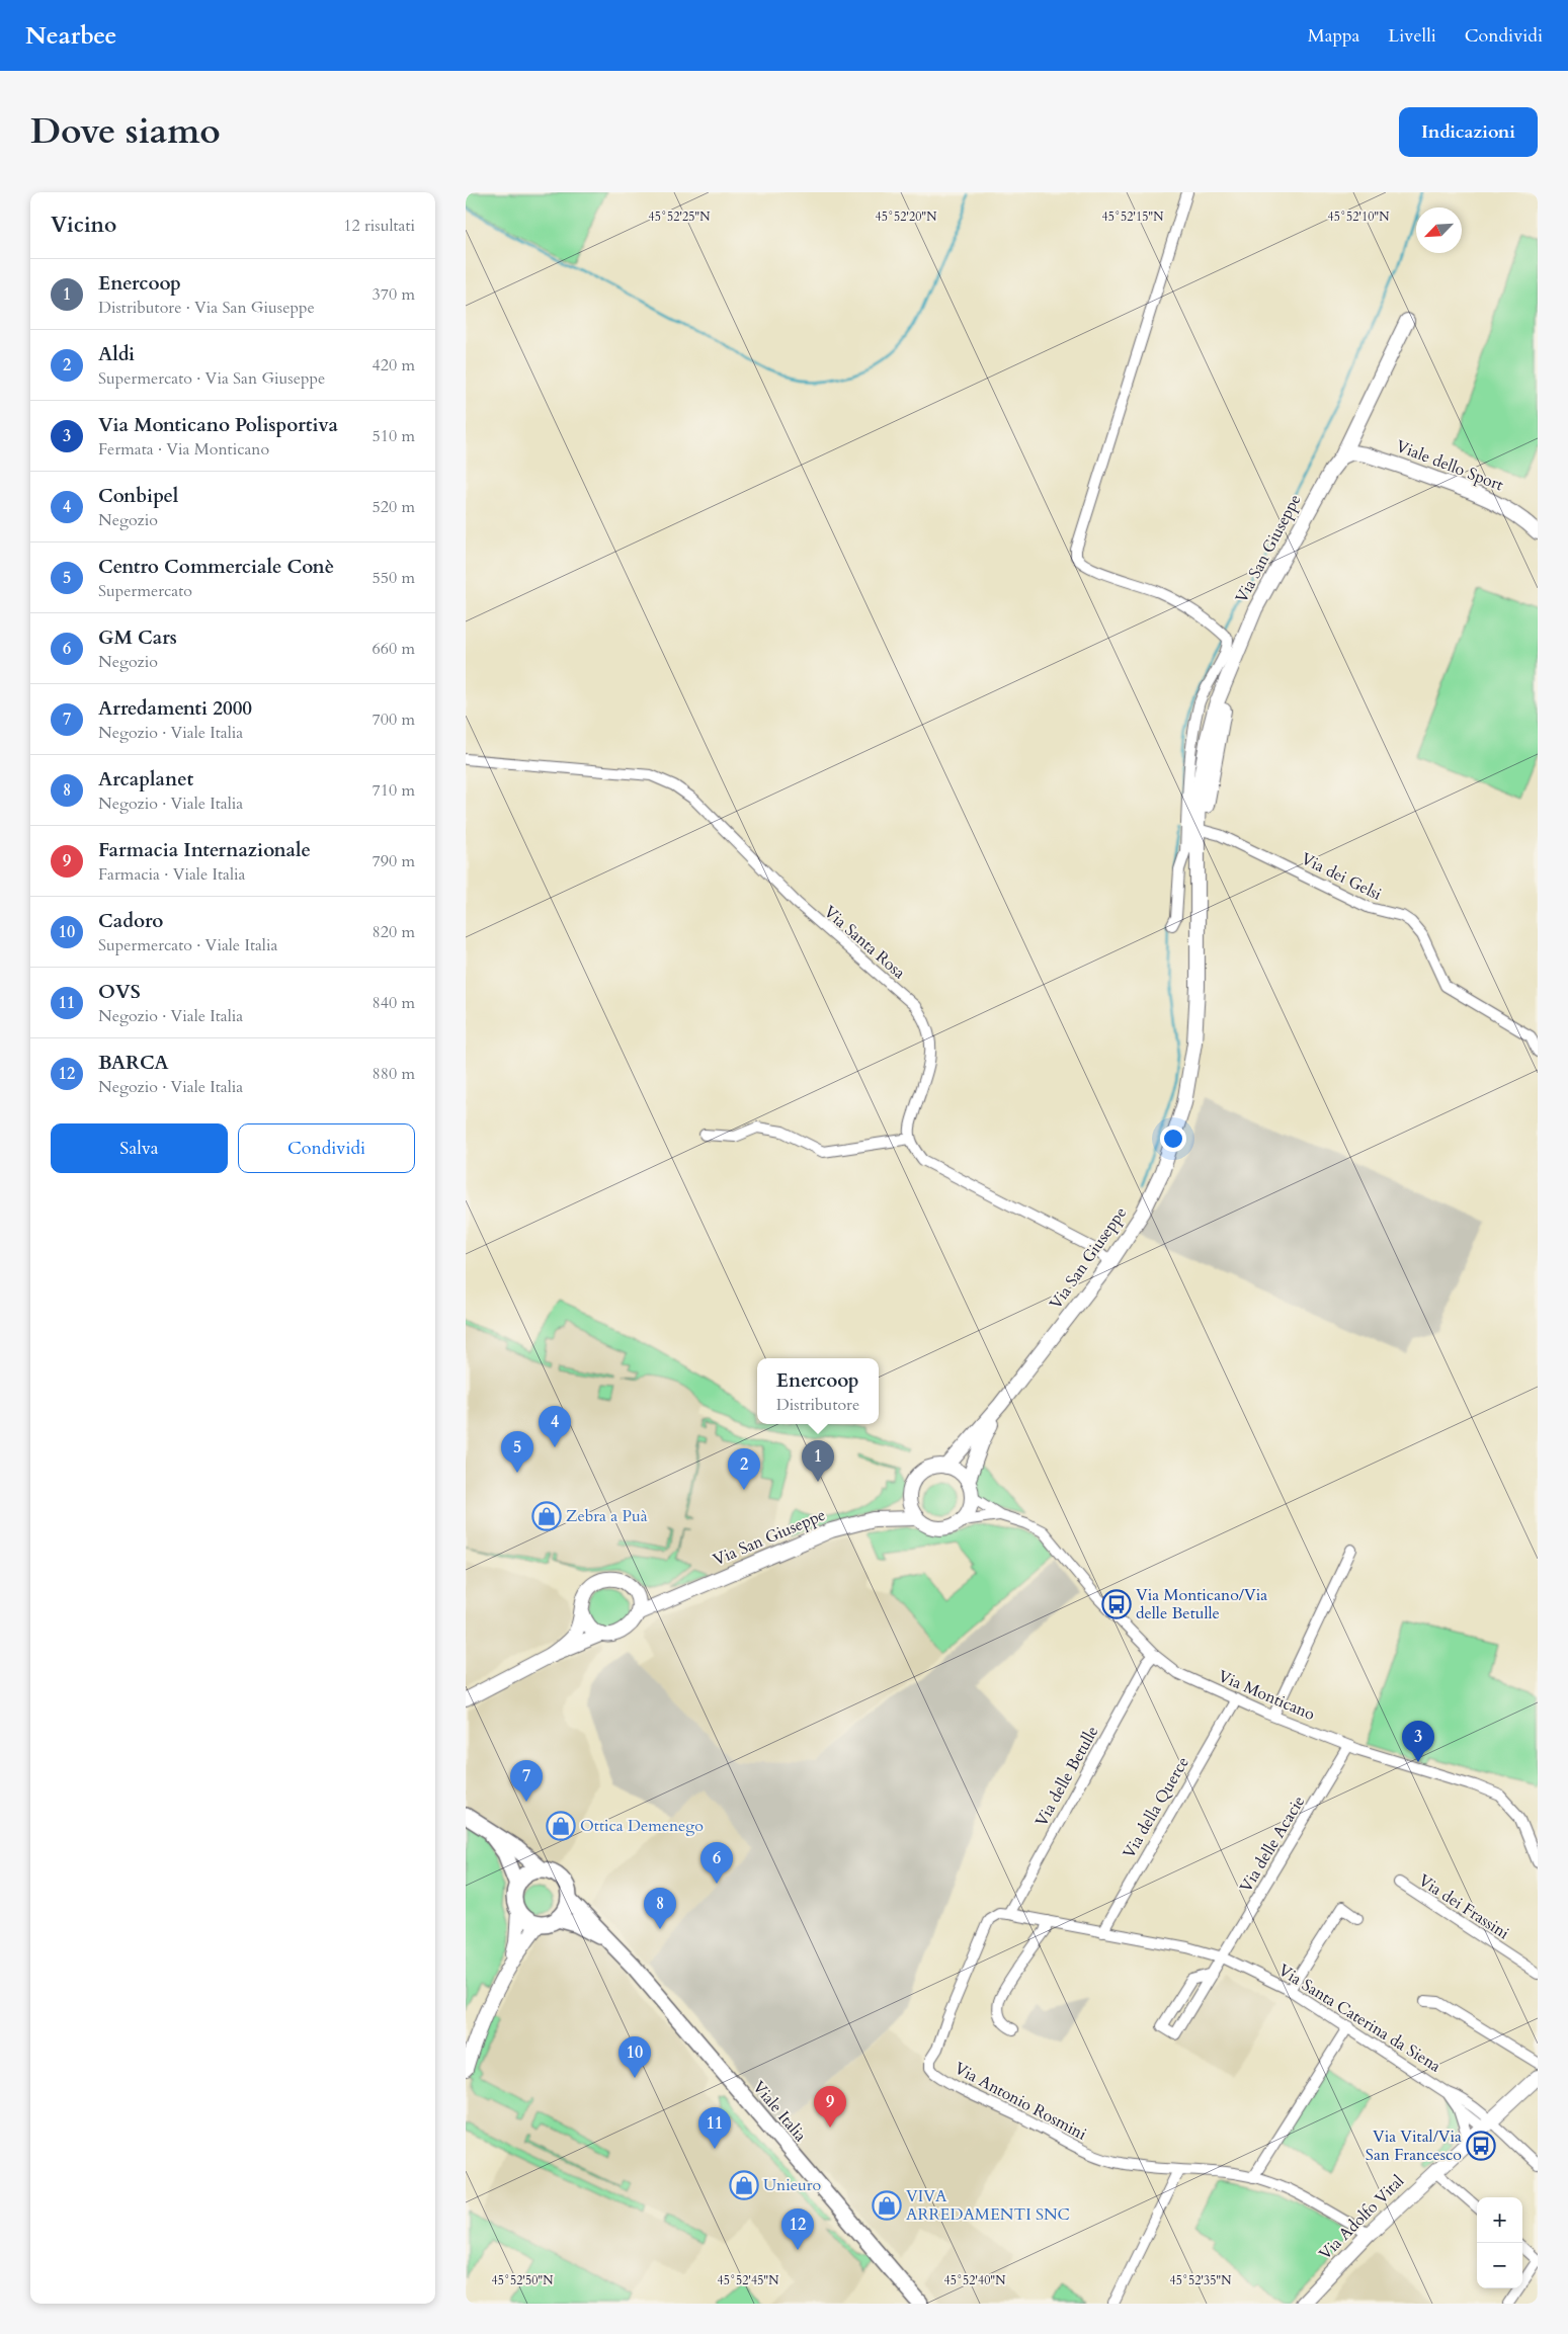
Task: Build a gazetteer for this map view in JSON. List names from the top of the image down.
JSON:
{
  "streets": {
    "main road": ["Viale Italia"],
    "street": [
      "Viale dello Sport",
      "Via San Giuseppe",
      "Via dei Gelsi",
      "Via Santa Rosa",
      "Via Monticano",
      "Via delle Betulle",
      "Via della Querce",
      "Via delle Acacie",
      "Via dei Frassini",
      "Via Santa Caterina da Siena",
      "Via Antonio Rosmini",
      "Via Adolfo Vital"
    ]
  },
  "crossings": [
    ["Viale dello Sport", "Via San Giuseppe"],
    ["Via San Giuseppe", "Via dei Gelsi"],
    ["Via San Giuseppe", "Via Monticano"],
    ["Via Monticano", "Via delle Betulle"],
    ["Via Monticano", "Via della Querce"],
    ["Via Monticano", "Via delle Acacie"],
    ["Via delle Betulle", "Via Santa Caterina da Siena"],
    ["Via delle Betulle", "Via Antonio Rosmini"],
    ["Via della Querce", "Via Santa Caterina da Siena"],
    ["Via delle Acacie", "Via Santa Caterina da Siena"],
    ["Via Santa Caterina da Siena", "Via Antonio Rosmini"],
    ["Via Santa Caterina da Siena", "Via Adolfo Vital"],
    ["Via Antonio Rosmini", "Via Adolfo Vital"]
  ],
  "places": {
    "shop": [
      "Zebra a Puà",
      "Ottica Demenego",
      "Unieuro",
      "VIVA ARREDAMENTI SNC"
    ],
    "bus stop": ["Via Monticano/Via delle Betulle", "Via Vital/Via San Francesco"]
  },
  "north": "bottom left",
  "page": {
    "header": "Nearbee",
    "nav": ["Mappa", "Livelli", "Condividi"],
    "title": "Dove siamo",
    "buttons": [
      "Indicazioni",
      ["Salva", "Condividi"]
    ],
    "heading": ["Vicino", "12 risultati"],
    "list": [
      {
        "mark": "1",
        "name": "Enercoop",
        "note": "Distributore · Via San Giuseppe",
        "value": "370 m"
      },
      {
        "mark": "2",
        "name": "Aldi",
        "note": "Supermercato · Via San Giuseppe",
        "value": "420 m"
      },
      {
        "mark": "3",
        "name": "Via Monticano Polisportiva",
        "note": "Fermata · Via Monticano",
        "value": "510 m"
      },
      {
        "mark": "4",
        "name": "Conbipel",
        "note": "Negozio",
        "value": "520 m"
      },
      {
        "mark": "5",
        "name": "Centro Commerciale Conè",
        "note": "Supermercato",
        "value": "550 m"
      },
      {
        "mark": "6",
        "name": "GM Cars",
        "note": "Negozio",
        "value": "660 m"
      },
      {
        "mark": "7",
        "name": "Arredamenti 2000",
        "note": "Negozio · Viale Italia",
        "value": "700 m"
      },
      {
        "mark": "8",
        "name": "Arcaplanet",
        "note": "Negozio · Viale Italia",
        "value": "710 m"
      },
      {
        "mark": "9",
        "name": "Farmacia Internazionale",
        "note": "Farmacia · Viale Italia",
        "value": "790 m"
      },
      {
        "mark": "10",
        "name": "Cadoro",
        "note": "Supermercato · Viale Italia",
        "value": "820 m"
      },
      {
        "mark": "11",
        "name": "OVS",
        "note": "Negozio · Viale Italia",
        "value": "840 m"
      },
      {
        "mark": "12",
        "name": "BARCA",
        "note": "Negozio · Viale Italia",
        "value": "880 m"
      }
    ],
    "popup": ["Enercoop", "Distributore"],
    "pins": [
      "4",
      "5",
      "1",
      "2",
      "3",
      "7",
      "6",
      "8",
      "10",
      "9",
      "11",
      "12"
    ],
    "map_buttons": ["+", "−"]
  },
  "coordinates": [
    "45°52'10\"N",
    "45°52'25\"N",
    "45°52'20\"N",
    "45°52'15\"N",
    "45°52'50\"N",
    "45°52'45\"N",
    "45°52'40\"N",
    "45°52'35\"N"
  ]
}
